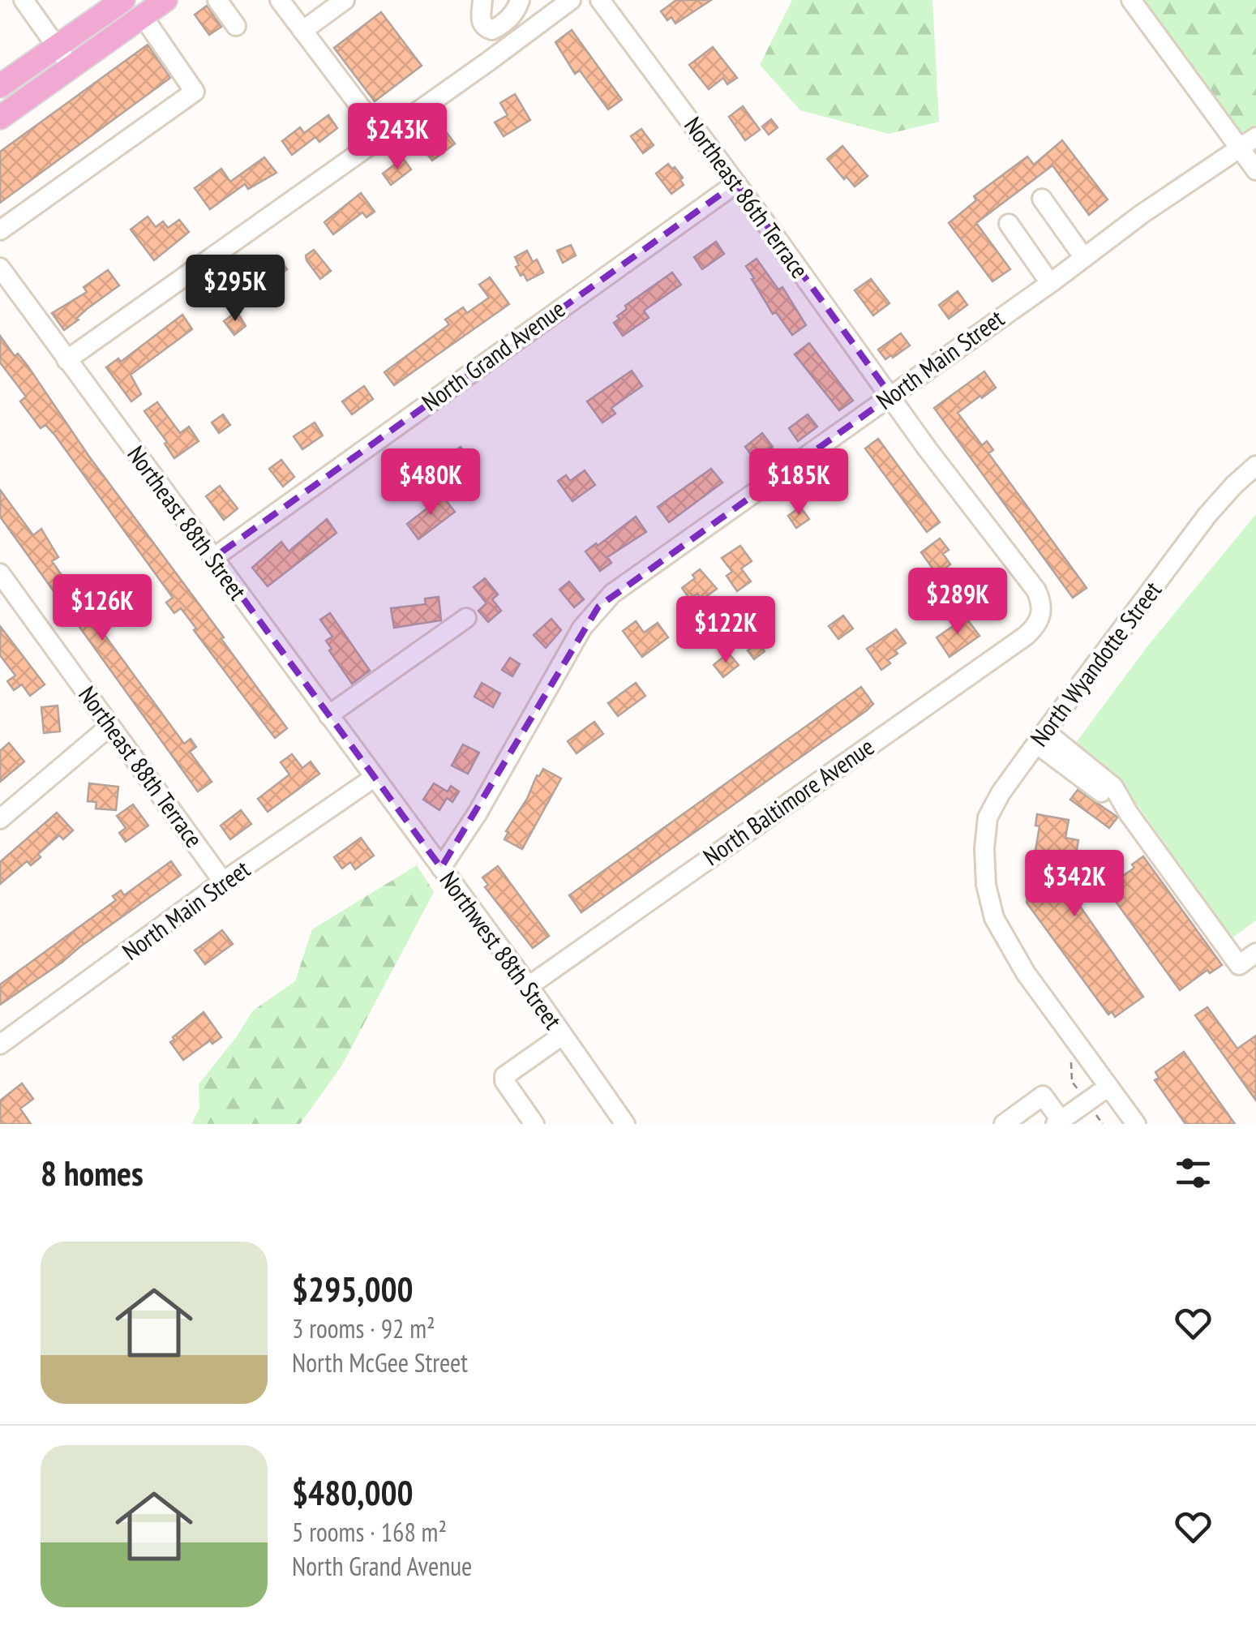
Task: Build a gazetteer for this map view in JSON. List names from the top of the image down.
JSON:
{
  "streets": {
    "street": [
      "Northeast 86th Terrace",
      "North Grand Avenue",
      "North Main Street",
      "Northeast 88th Street",
      "North Wyandotte Street",
      "Northeast 88th Terrace",
      "North Baltimore Avenue",
      "Northwest 88th Street"
    ]
  },
  "crossings": [
    ["Northeast 86th Terrace", "North Grand Avenue"],
    ["Northeast 86th Terrace", "North Main Street"],
    ["Northeast 86th Terrace", "North Baltimore Avenue"],
    ["North Grand Avenue", "Northeast 88th Street"],
    ["North Main Street", "Northeast 88th Street"],
    ["North Main Street", "Northeast 88th Terrace"],
    ["North Main Street", "Northwest 88th Street"],
    ["Northeast 88th Street", "Northwest 88th Street"],
    ["North Baltimore Avenue", "Northwest 88th Street"]
  ],
  "page": {
    "price": [
      "$243K",
      "$295K",
      "$480K",
      "$185K",
      "$289K",
      "$126K",
      "$122K",
      "$342K"
    ],
    "heading": "8 homes",
    "list": [
      {
        "name": "$295,000",
        "note": "3 rooms · 92 m² · North McGee Street"
      },
      {
        "name": "$480,000",
        "note": "5 rooms · 168 m² · North Grand Avenue"
      }
    ]
  }
}
